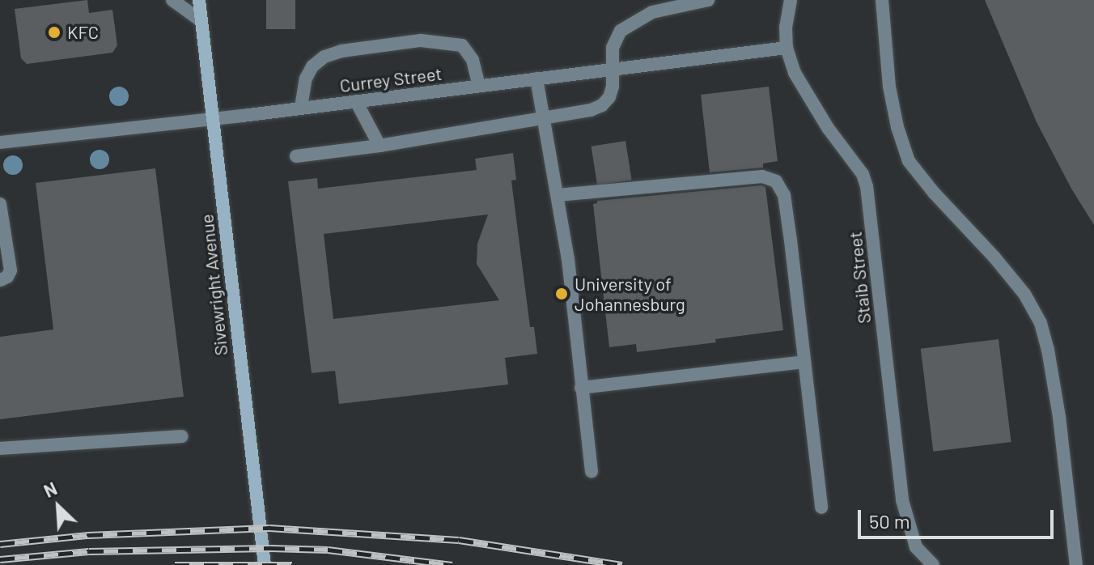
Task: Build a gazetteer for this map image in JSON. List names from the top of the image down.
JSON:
{
  "streets": {
    "main road": ["Sivewright Avenue"],
    "street": ["Currey Street", "Staib Street"]
  },
  "crossings": [
    ["Currey Street", "Staib Street"],
    ["Currey Street", "Sivewright Avenue"]
  ],
  "places": ["KFC", "University of Johannesburg"],
  "scale_bar": "50 m",
  "north": "top left"
}
